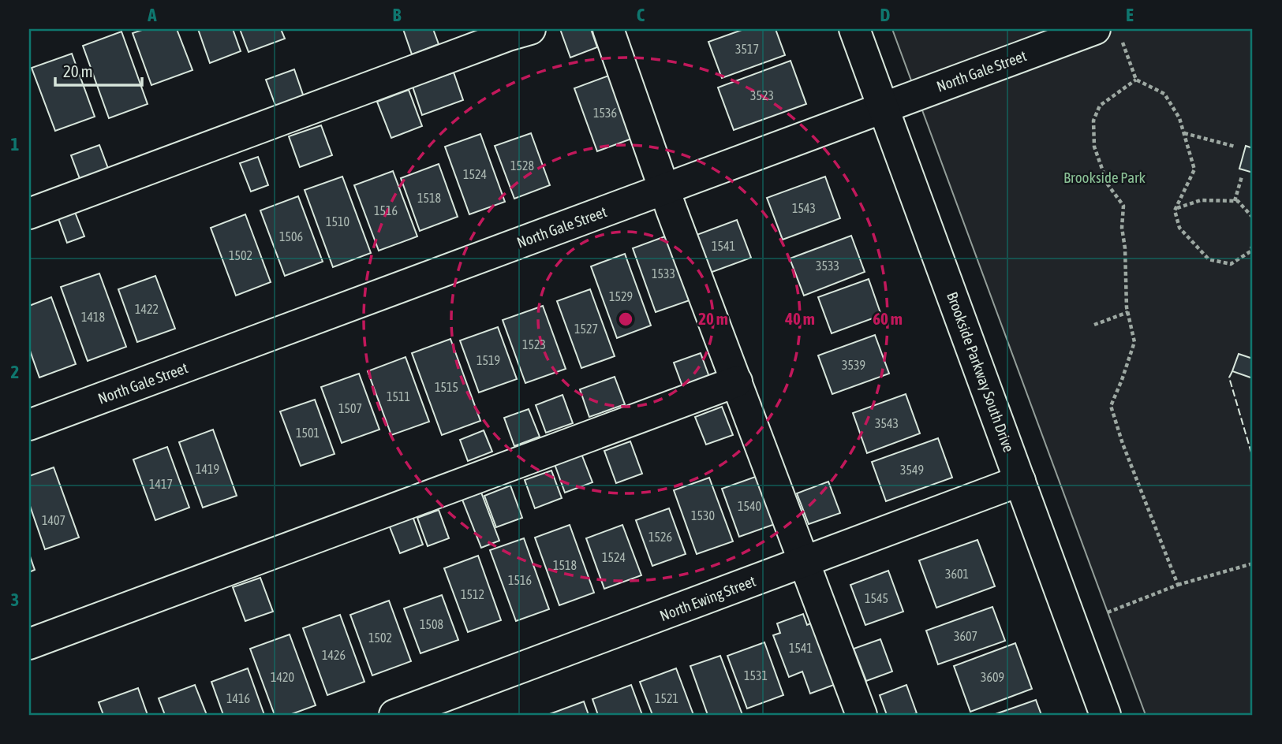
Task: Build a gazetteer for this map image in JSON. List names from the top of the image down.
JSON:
{
  "streets": {
    "street": ["North Gale Street", "Brookside Parkway South Drive", "North Ewing Street"]
  },
  "crossings": [
    ["North Gale Street", "Brookside Parkway South Drive"],
    ["Brookside Parkway South Drive", "North Ewing Street"]
  ],
  "parks": ["Brookside Park"],
  "house_numbers": [
    "3517",
    "3523",
    "1536",
    "1528",
    "1524",
    "1518",
    "1543",
    "1516",
    "1510",
    "1506",
    "1541",
    "1502",
    "3533",
    "1533",
    "1529",
    "1422",
    "1418",
    "1527",
    "1523",
    "1519",
    "3539",
    "1515",
    "1511",
    "1507",
    "3543",
    "1501",
    "1419",
    "3549",
    "1417",
    "1540",
    "1530",
    "1407",
    "1526",
    "1524",
    "1518",
    "3601",
    "1516",
    "1512",
    "1545",
    "1508",
    "3607",
    "1502",
    "1541",
    "1426",
    "1531",
    "1420",
    "3609",
    "1416",
    "1521"
  ],
  "scale_bar": "20 m",
  "grid": {
    "columns": [
      "A",
      "B",
      "C",
      "D",
      "E"
    ],
    "rows": ["1", "2", "3"]
  },
  "rings": ["20 m", "40 m", "60 m"]
}
